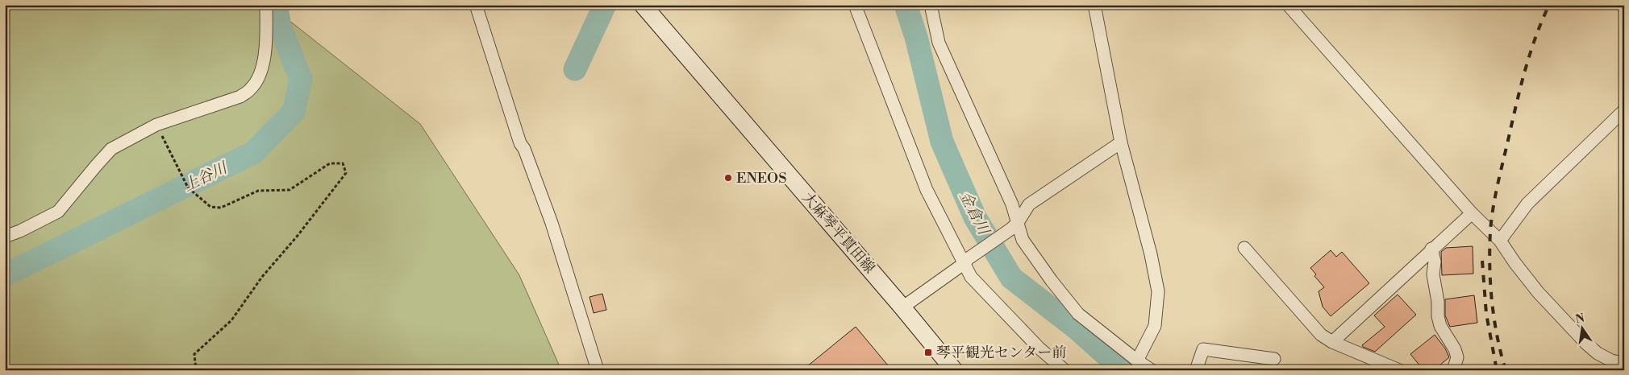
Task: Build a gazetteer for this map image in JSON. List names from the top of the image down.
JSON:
{
  "streets": {
    "main road": ["大麻琴平貫田線"]
  },
  "water": ["上谷川", "金倉川"],
  "places": {
    "other": ["ENEOS"],
    "transit": ["琴平観光センター前"]
  },
  "north": "top"
}
